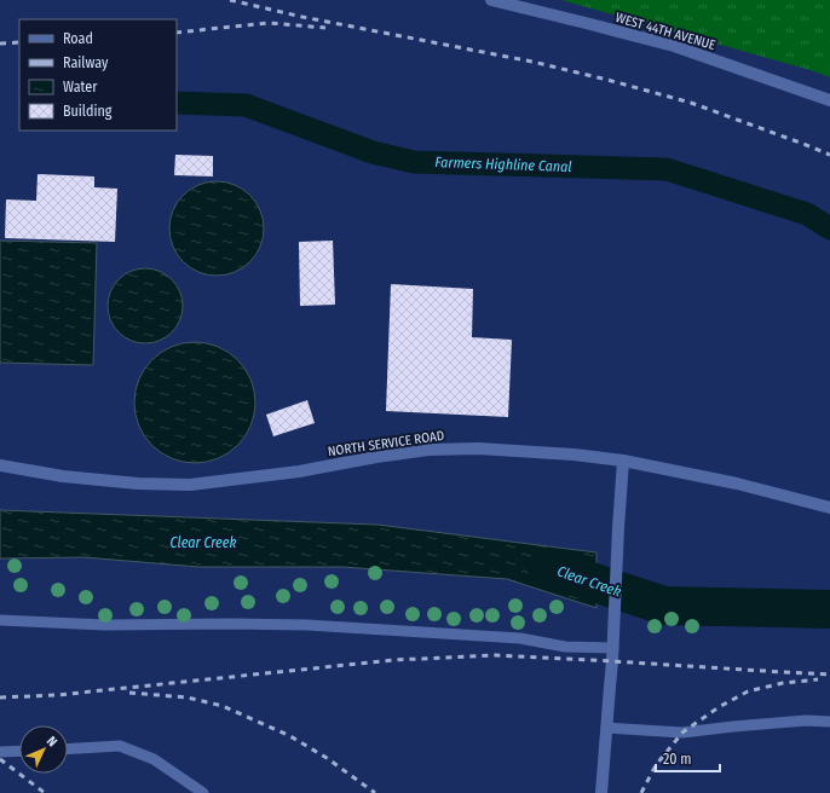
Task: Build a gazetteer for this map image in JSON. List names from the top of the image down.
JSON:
{
  "streets": {
    "street": ["WEST 44TH AVENUE", "NORTH SERVICE ROAD"]
  },
  "water": ["Farmers Highline Canal", "Clear Creek"],
  "legend": [
    "Road",
    "Railway",
    "Water",
    "Building"
  ],
  "scale_bar": "20 m",
  "north": "top right"
}
